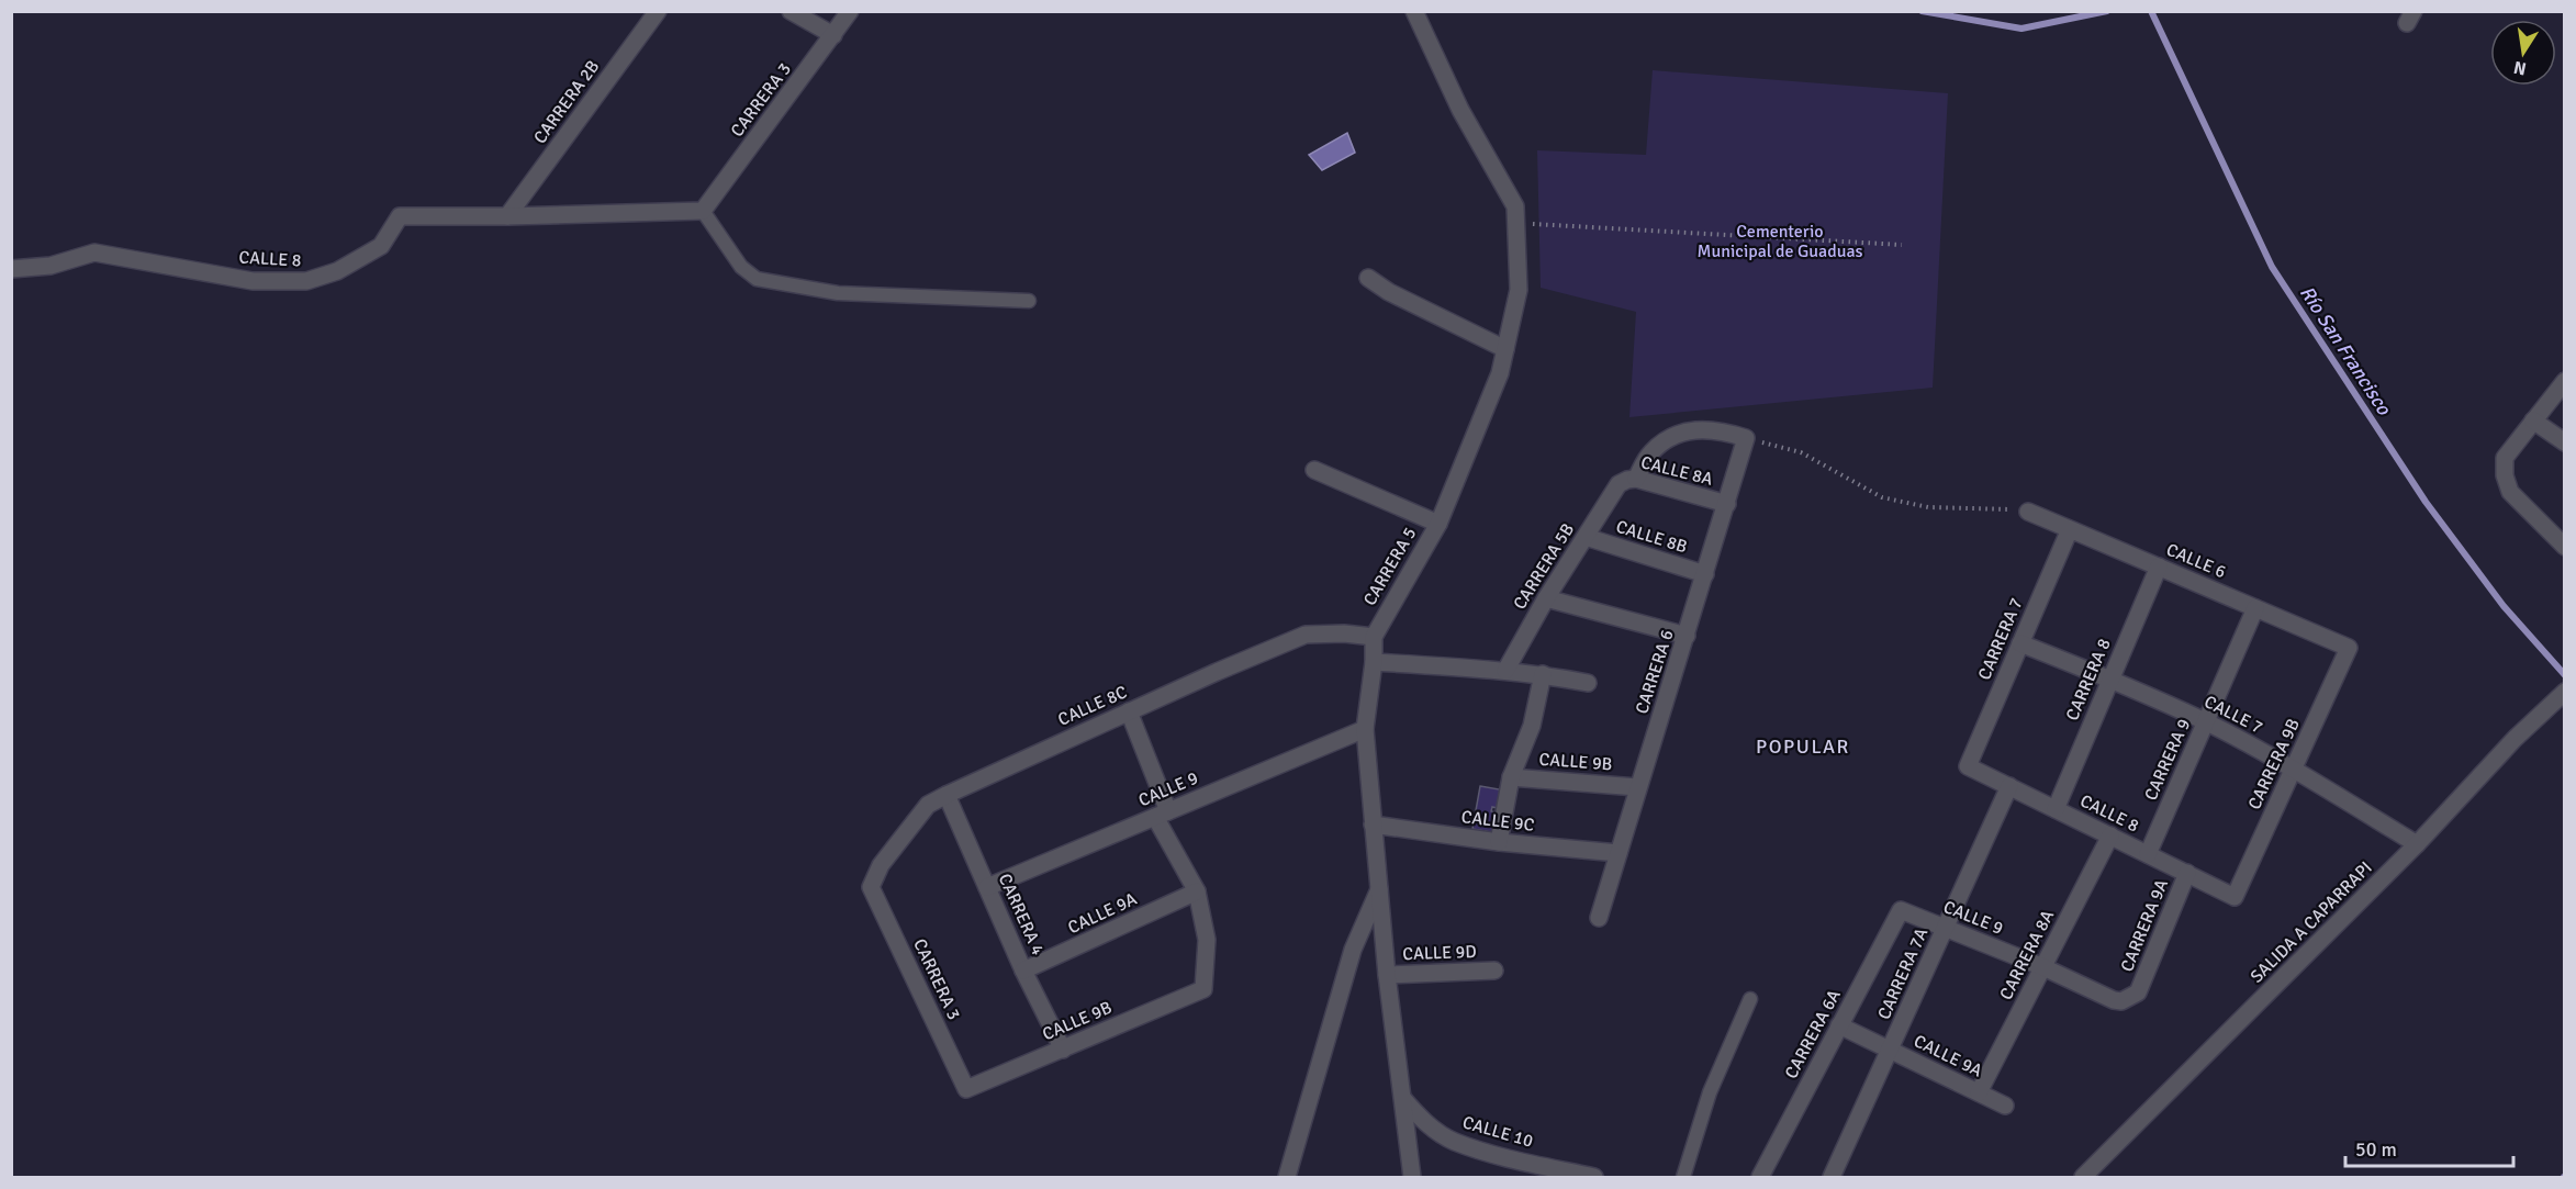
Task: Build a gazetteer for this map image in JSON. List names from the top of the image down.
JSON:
{
  "streets": {
    "street": [
      "CARRERA 3",
      "CARRERA 2B",
      "CALLE 8",
      "CALLE 8A",
      "CALLE 8B",
      "CALLE 6",
      "CARRERA 5",
      "CARRERA 5B",
      "CARRERA 7",
      "CARRERA 6",
      "CARRERA 8",
      "CALLE 8C",
      "CALLE 7",
      "CARRERA 9",
      "CALLE 9B",
      "CARRERA 9B",
      "CALLE 9",
      "CALLE 9C",
      "CALLE 9A",
      "CARRERA 4",
      "SALIDA A CAPARRAPI",
      "CARRERA 9A",
      "CALLE 9D",
      "CARRERA 8A",
      "CARRERA 7A",
      "CARRERA 6A",
      "CALLE 10"
    ]
  },
  "crossings": [
    ["CARRERA 3", "CALLE 8"],
    ["CARRERA 3", "CALLE 8C"],
    ["CARRERA 3", "CALLE 9B"],
    ["CARRERA 2B", "CALLE 8"],
    ["CALLE 8", "CARRERA 7"],
    ["CALLE 8", "CARRERA 8"],
    ["CALLE 8", "CARRERA 9"],
    ["CALLE 8", "CARRERA 9B"],
    ["CALLE 8", "CARRERA 9A"],
    ["CALLE 8", "CARRERA 8A"],
    ["CALLE 8", "CARRERA 7A"],
    ["CALLE 8A", "CARRERA 5B"],
    ["CALLE 8A", "CARRERA 6"],
    ["CALLE 8B", "CARRERA 5B"],
    ["CALLE 8B", "CARRERA 6"],
    ["CALLE 6", "CARRERA 7"],
    ["CALLE 6", "CARRERA 8"],
    ["CALLE 6", "CARRERA 9"],
    ["CALLE 6", "CARRERA 9B"],
    ["CARRERA 5", "CALLE 8C"],
    ["CARRERA 5", "CALLE 9"],
    ["CARRERA 5", "CALLE 9C"],
    ["CARRERA 5", "CALLE 9D"],
    ["CARRERA 5", "CALLE 10"],
    ["CARRERA 7", "CALLE 7"],
    ["CARRERA 6", "CALLE 9B"],
    ["CARRERA 6", "CALLE 9C"],
    ["CARRERA 8", "CALLE 7"],
    ["CALLE 8C", "CARRERA 4"],
    ["CALLE 7", "CARRERA 9"],
    ["CALLE 7", "CARRERA 9B"],
    ["CALLE 7", "SALIDA A CAPARRAPI"],
    ["CALLE 9B", "CALLE 9A"],
    ["CALLE 9B", "CARRERA 4"],
    ["CALLE 9", "CARRERA 4"],
    ["CALLE 9", "CARRERA 9A"],
    ["CALLE 9", "CARRERA 8A"],
    ["CALLE 9", "CARRERA 7A"],
    ["CALLE 9", "CARRERA 6A"],
    ["CALLE 9A", "CARRERA 4"],
    ["CALLE 9A", "CARRERA 8A"],
    ["CALLE 9A", "CARRERA 7A"],
    ["CALLE 9A", "CARRERA 6A"]
  ],
  "districts": ["POPULAR"],
  "water": ["Río San Francisco"],
  "parks": ["Cementerio Municipal de Guaduas"],
  "scale_bar": "50 m",
  "north": "bottom"
}
